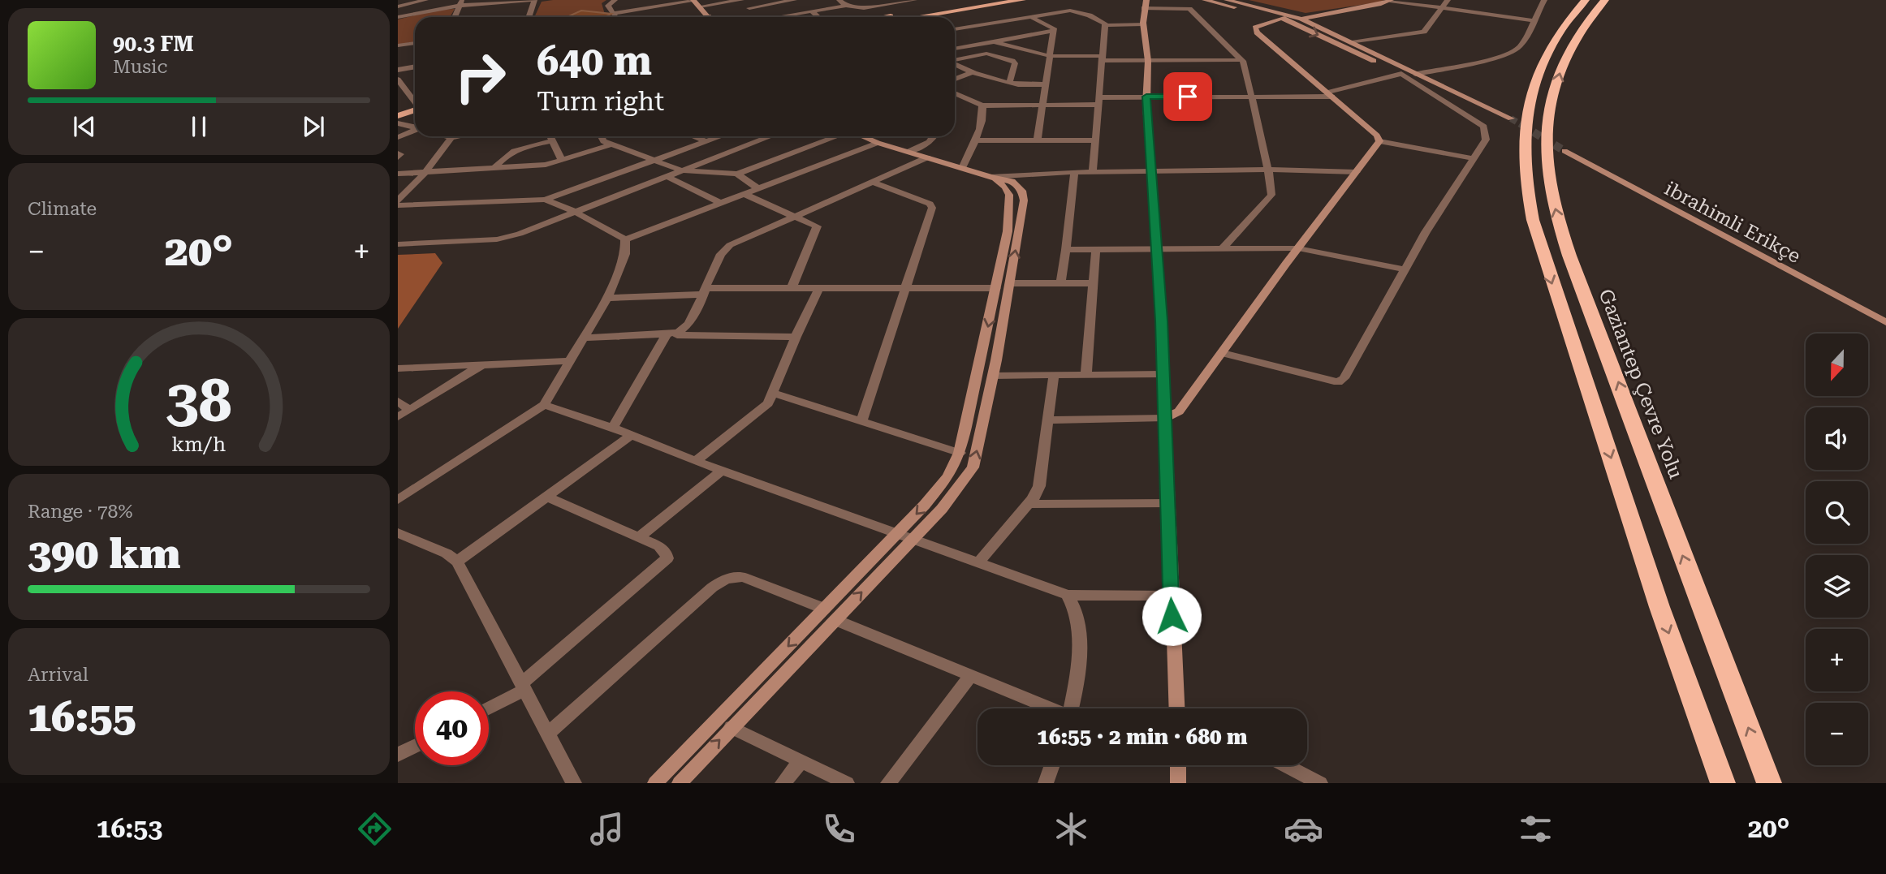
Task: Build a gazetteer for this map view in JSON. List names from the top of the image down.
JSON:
{
  "streets": {
    "highway": ["Gaziantep Çevre Yolu"],
    "street": ["ibrahimli Erikçe"]
  },
  "north": "bottom",
  "page": {
    "turn": ["640 m", "Turn right"],
    "song": ["90.3 FM", "Music"],
    "tile": [
      "Climate",
      ["Range · 78%", "390 km"],
      ["Arrival", "16:55"]
    ],
    "heat": ["−", "20°", "+"],
    "map_buttons": ["+", "−"],
    "limit": "40",
    "trip": "16:55 · 2 min · 680 m",
    "tabs": ["16:53", "20°"],
    "gauge": ["38", "km/h"]
  }
}
